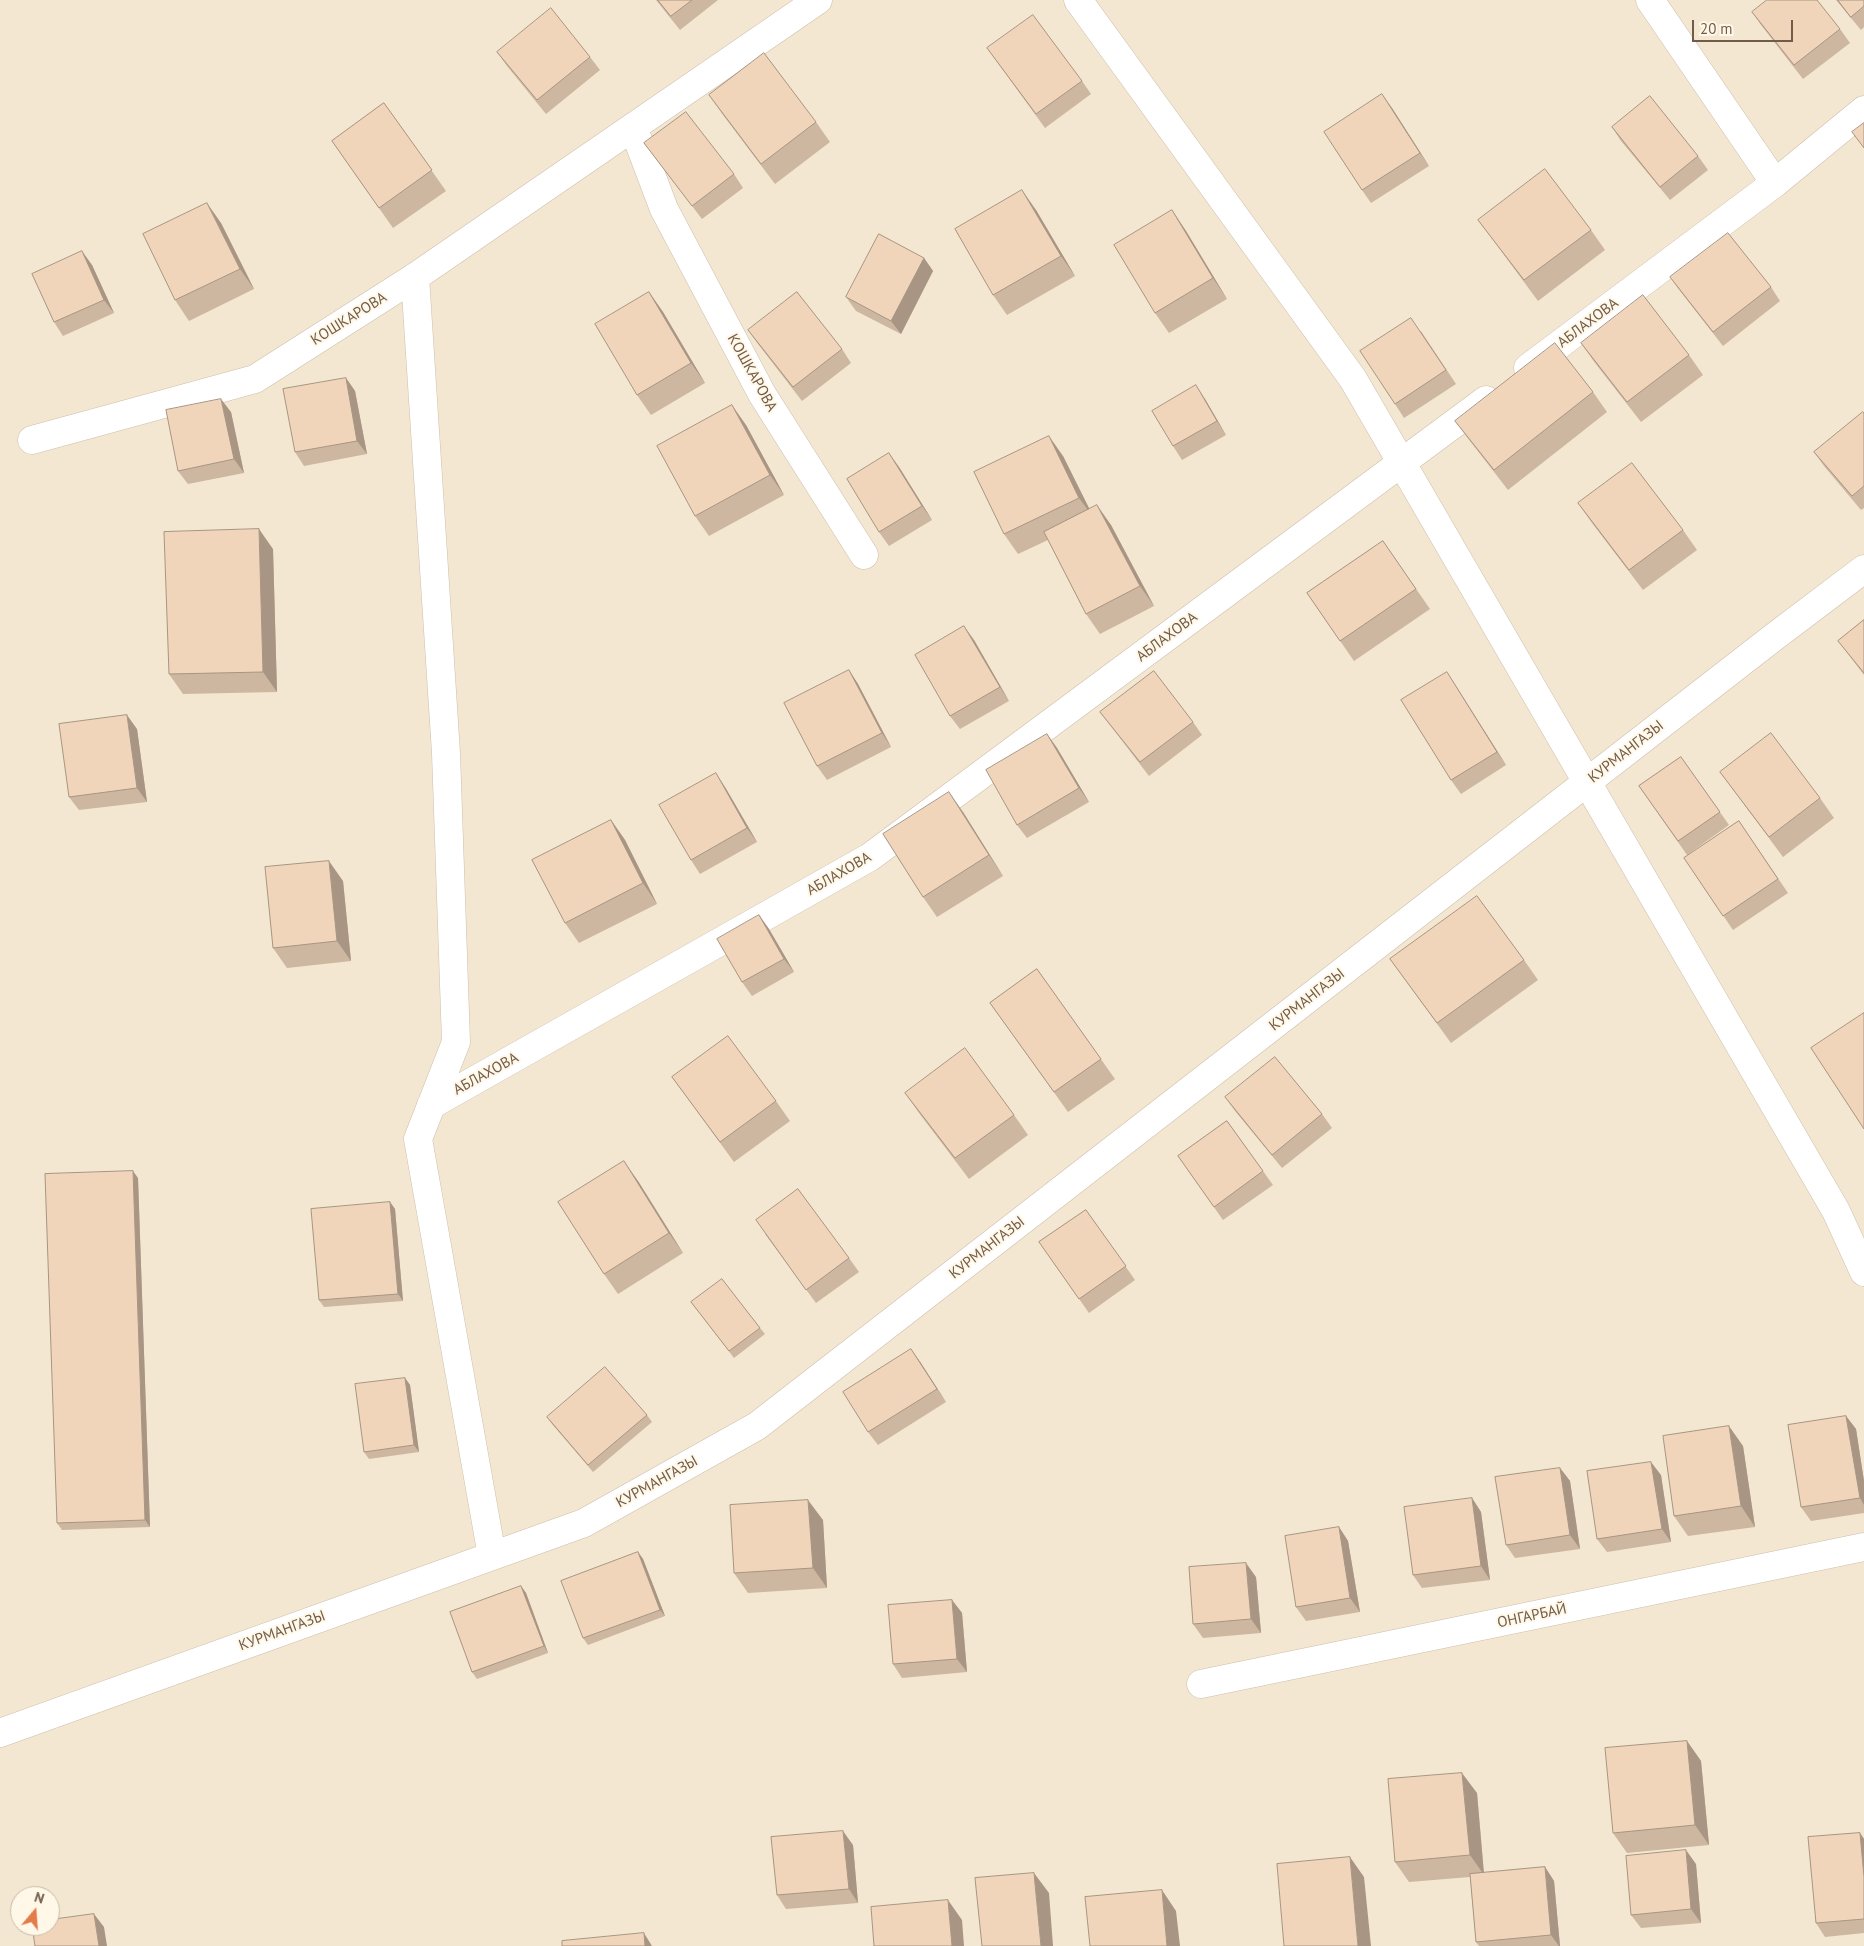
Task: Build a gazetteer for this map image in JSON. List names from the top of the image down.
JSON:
{
  "streets": {
    "street": [
      "КОШКАРОВА",
      "АБЛАХОВА",
      "КУРМАНГАЗЫ",
      "ОНГАРБАЙ"
    ]
  },
  "scale_bar": "20 m",
  "north": "top"
}
